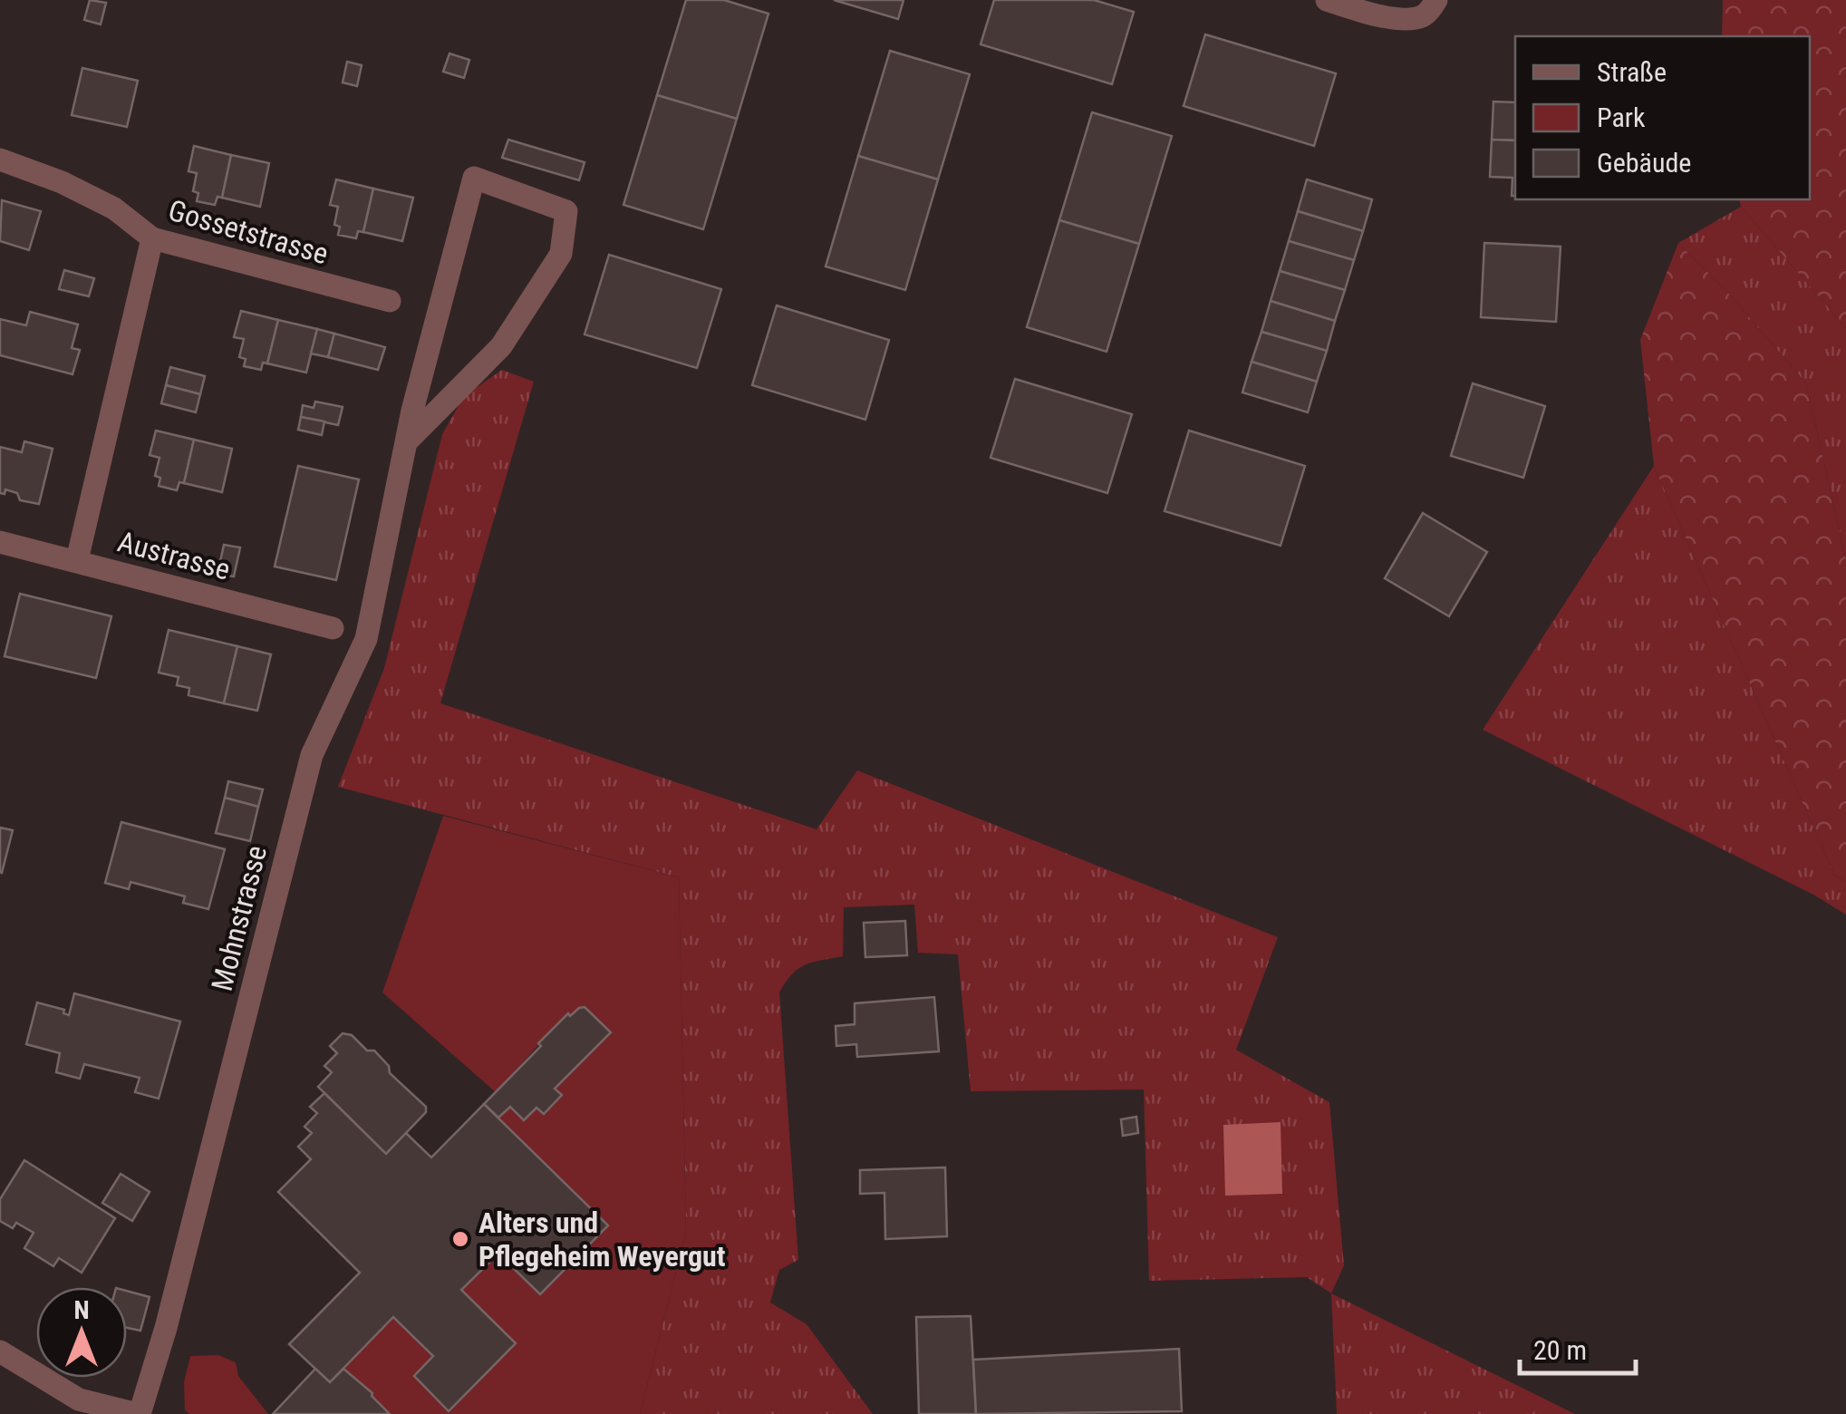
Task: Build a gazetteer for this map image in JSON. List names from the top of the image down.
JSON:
{
  "streets": {
    "street": ["Gossetstrasse", "Austrasse", "Mohnstrasse"]
  },
  "places": ["Alters und Pflegeheim Weyergut"],
  "legend": ["Straße", "Park", "Gebäude"],
  "scale_bar": "20 m",
  "north": "top"
}
